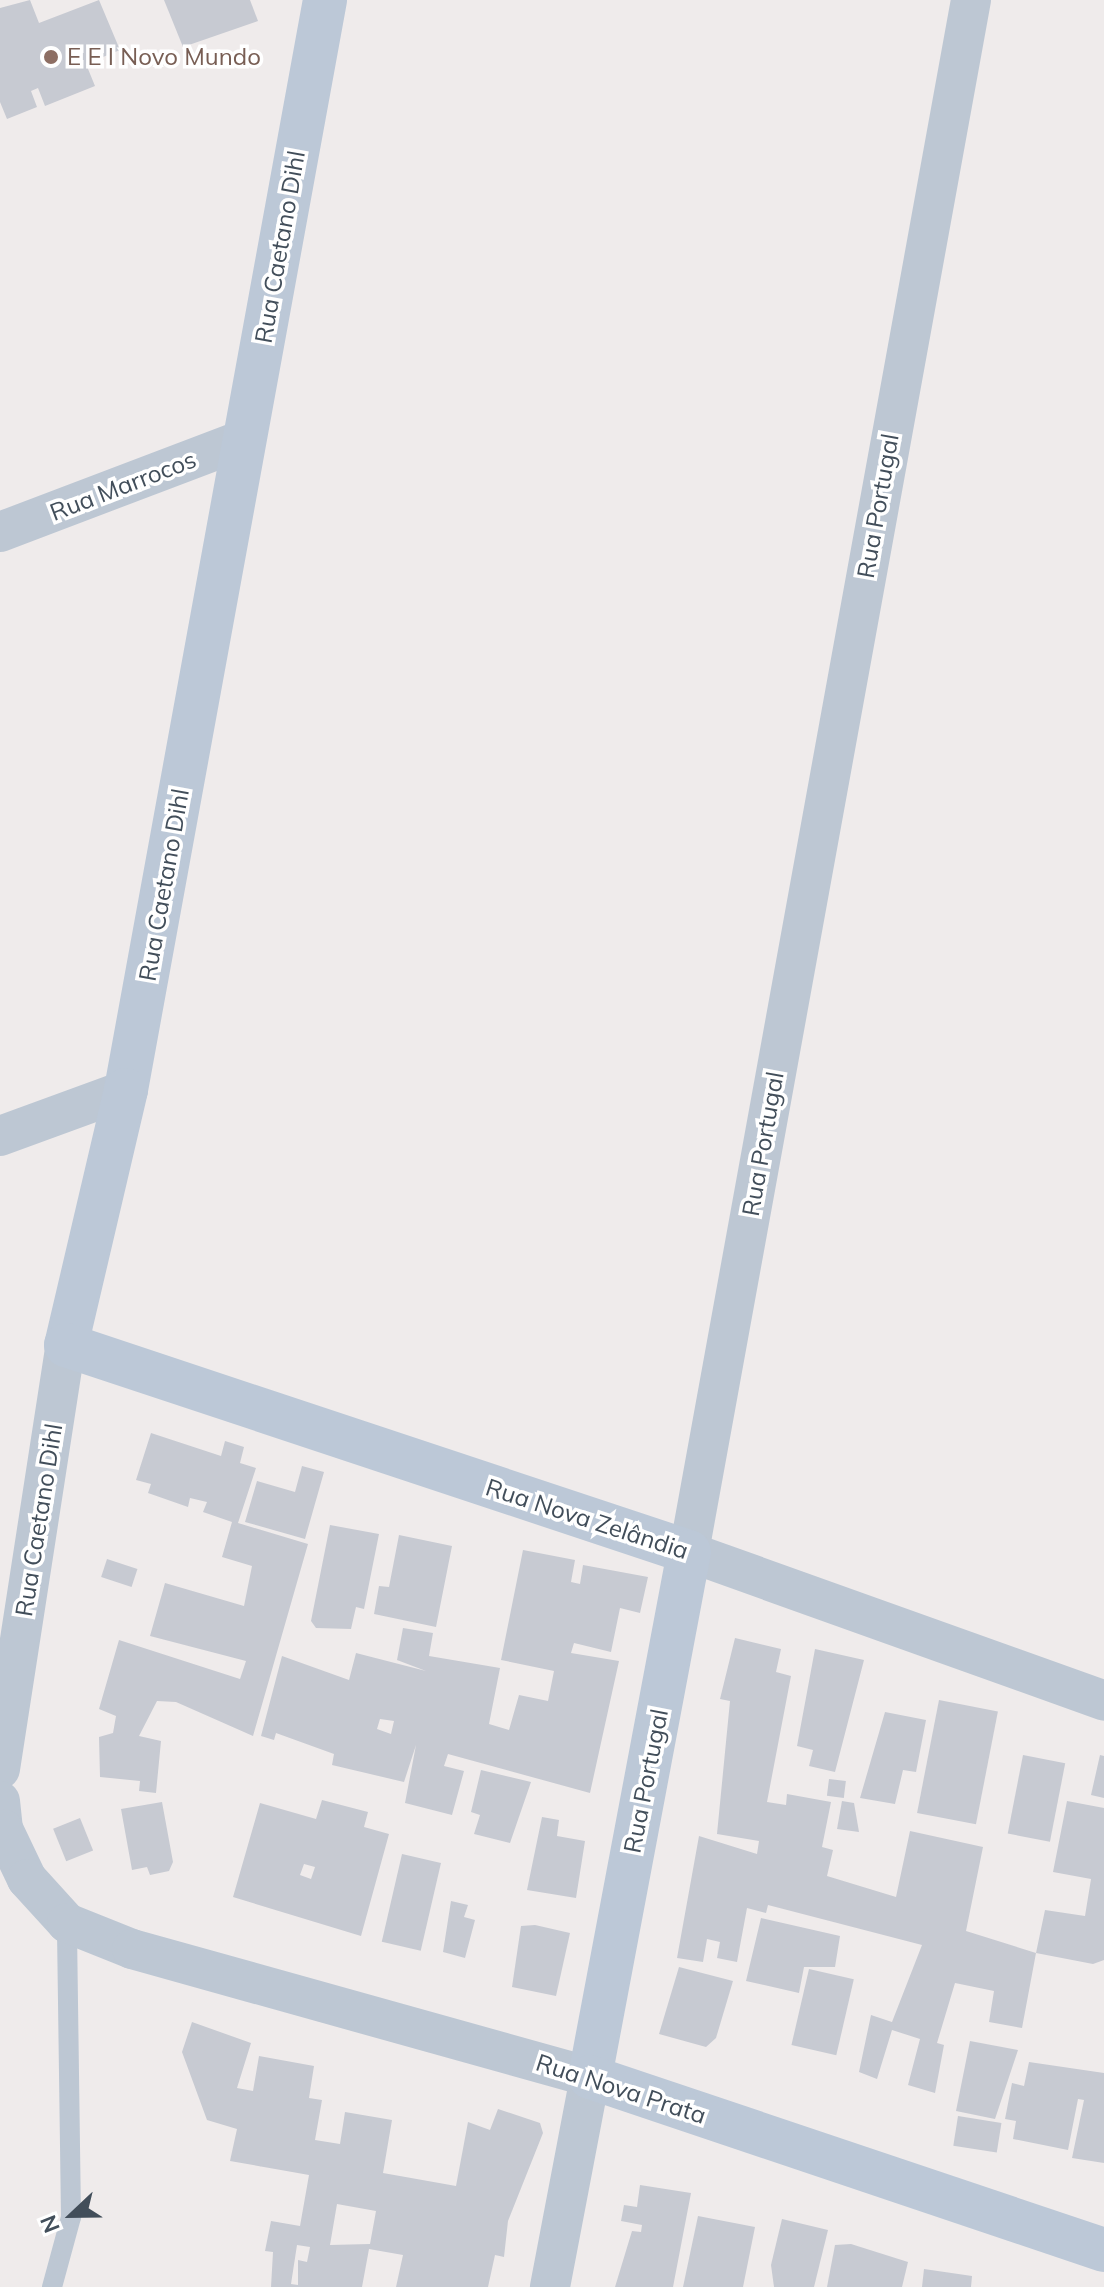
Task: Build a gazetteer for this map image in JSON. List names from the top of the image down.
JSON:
{
  "streets": {
    "street": [
      "Rua Caetano Dihl",
      "Rua Marrocos",
      "Rua Portugal",
      "Rua Nova Zelândia",
      "Rua Nova Prata"
    ]
  },
  "crossings": [
    ["Rua Caetano Dihl", "Rua Marrocos"],
    ["Rua Caetano Dihl", "Rua Nova Zelândia"],
    ["Rua Portugal", "Rua Nova Zelândia"],
    ["Rua Portugal", "Rua Nova Prata"]
  ],
  "places": ["E E I Novo Mundo"],
  "north": "left"
}
